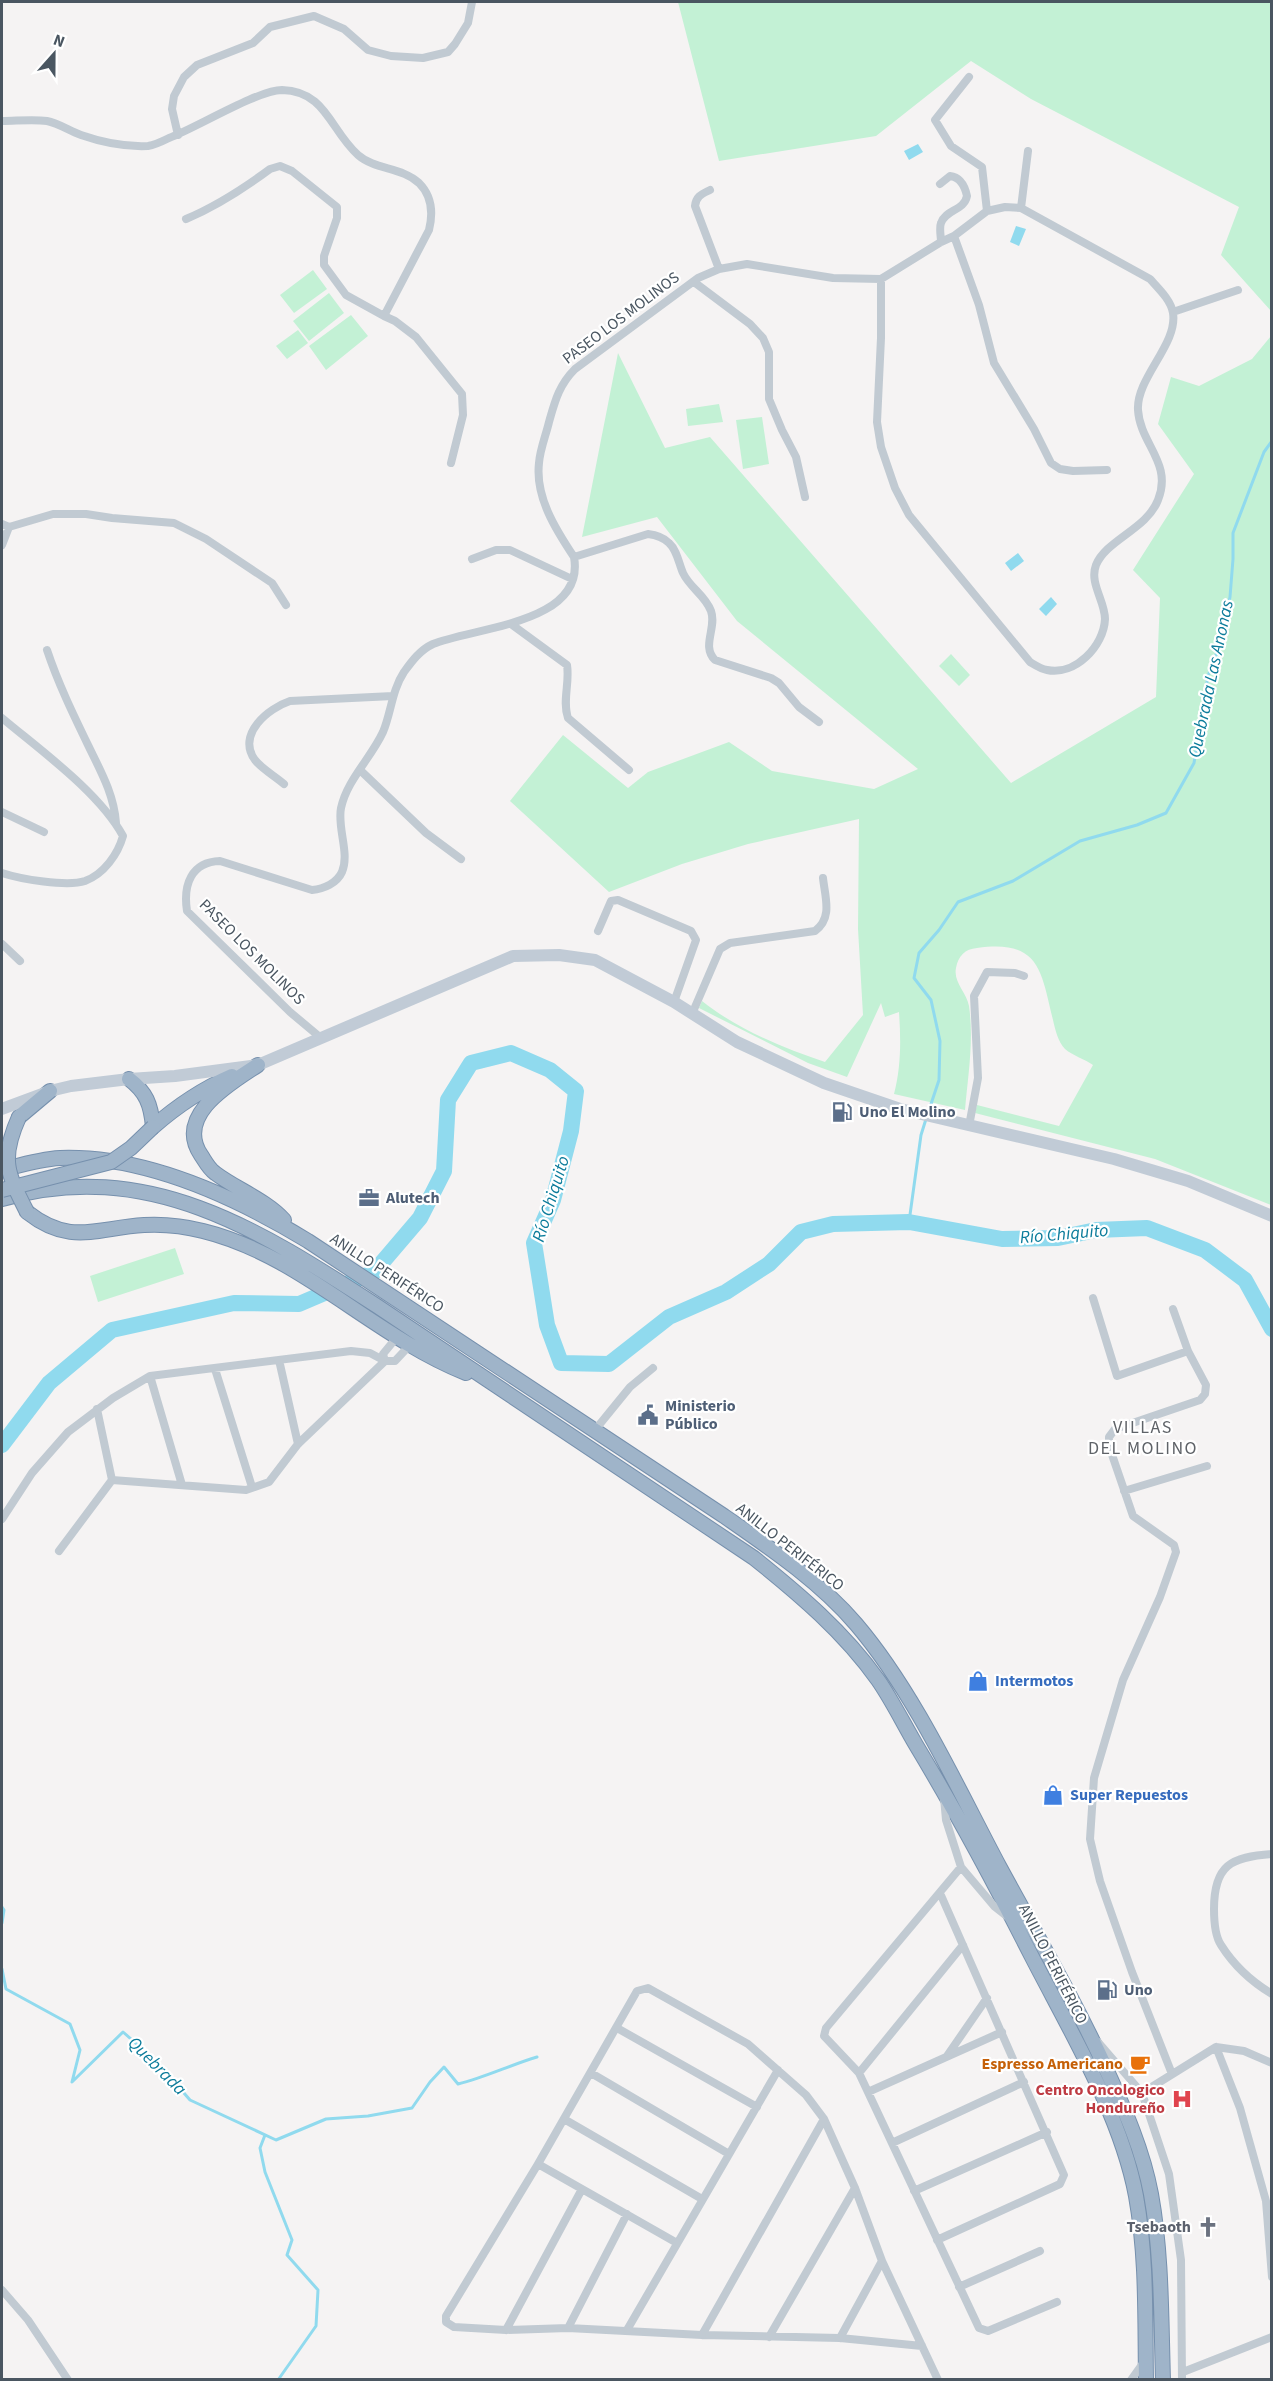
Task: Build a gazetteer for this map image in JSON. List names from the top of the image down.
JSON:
{
  "streets": {
    "highway": ["ANILLO PERIFÉRICO"],
    "street": ["PASEO LOS MOLINOS"]
  },
  "districts": ["VILLAS DEL MOLINO"],
  "water": ["Quebrada Las Anonas", "Río Chiquito", "Quebrada"],
  "places": {
    "fuel station": ["Uno El Molino", "Uno"],
    "office": ["Alutech"],
    "public building": ["Ministerio Público"],
    "shop": ["Intermotos", "Super Repuestos"],
    "cafe": ["Espresso Americano"],
    "hospital": ["Centro Oncologico Hondureño"],
    "church": ["Tsebaoth"]
  },
  "north": "top"
}
